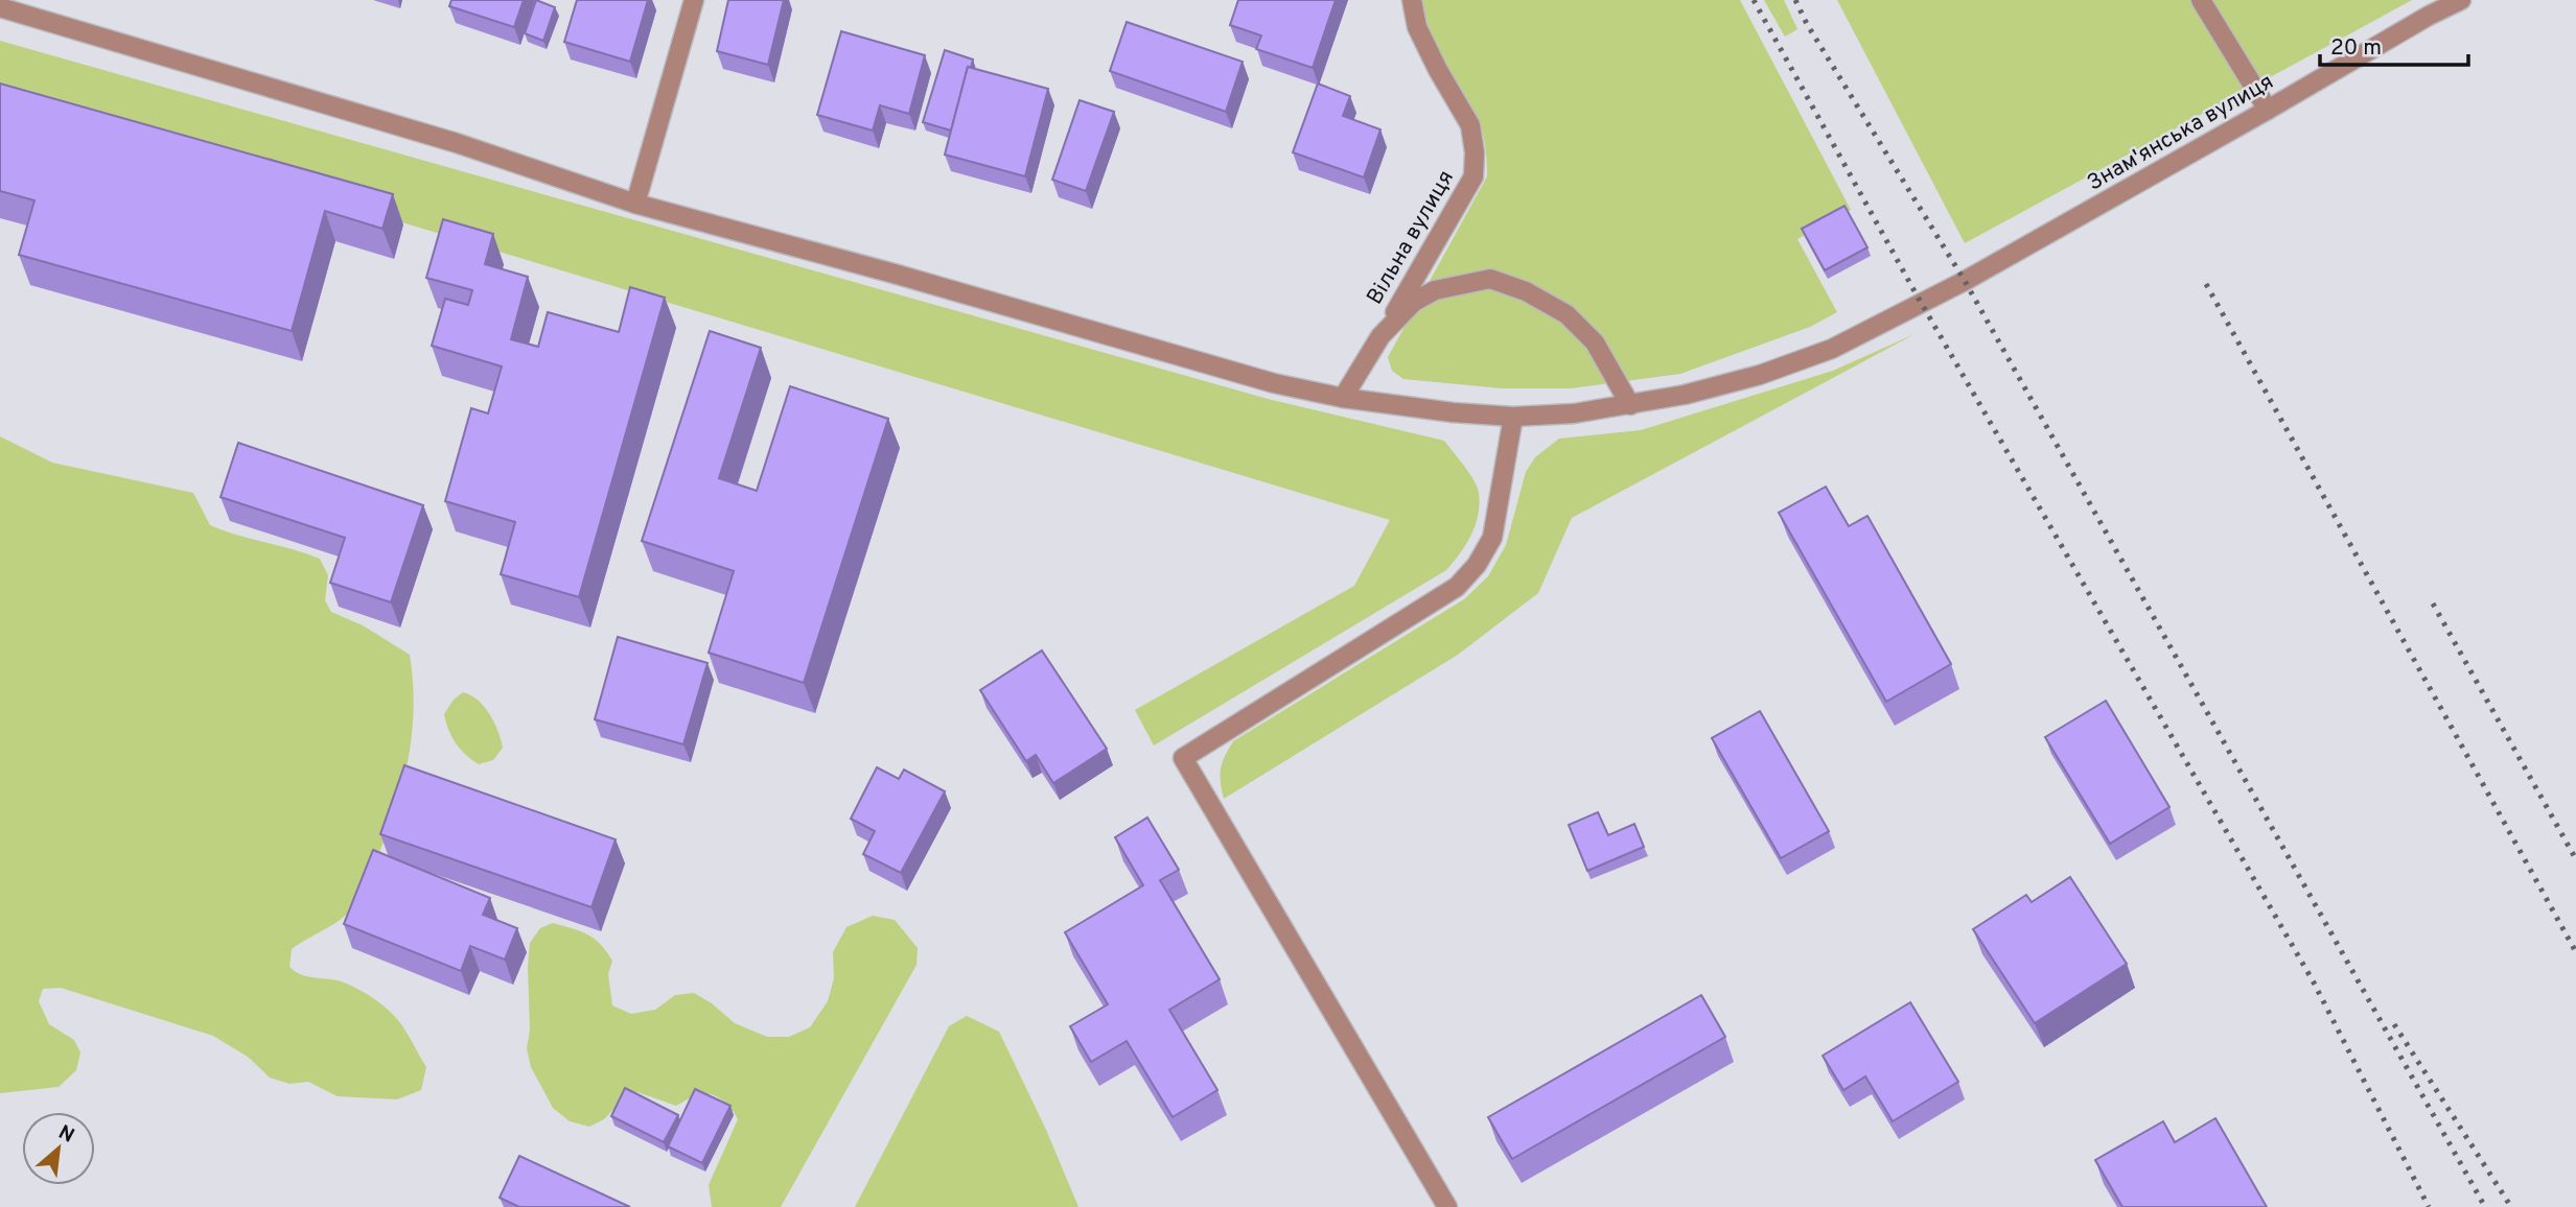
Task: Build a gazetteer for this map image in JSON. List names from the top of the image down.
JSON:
{
  "streets": {
    "street": ["Знам'янська вулиця", "Вільна вулиця"]
  },
  "crossings": [
    ["Знам'янська вулиця", "Вільна вулиця"]
  ],
  "scale_bar": "20 m",
  "north": "top right"
}
